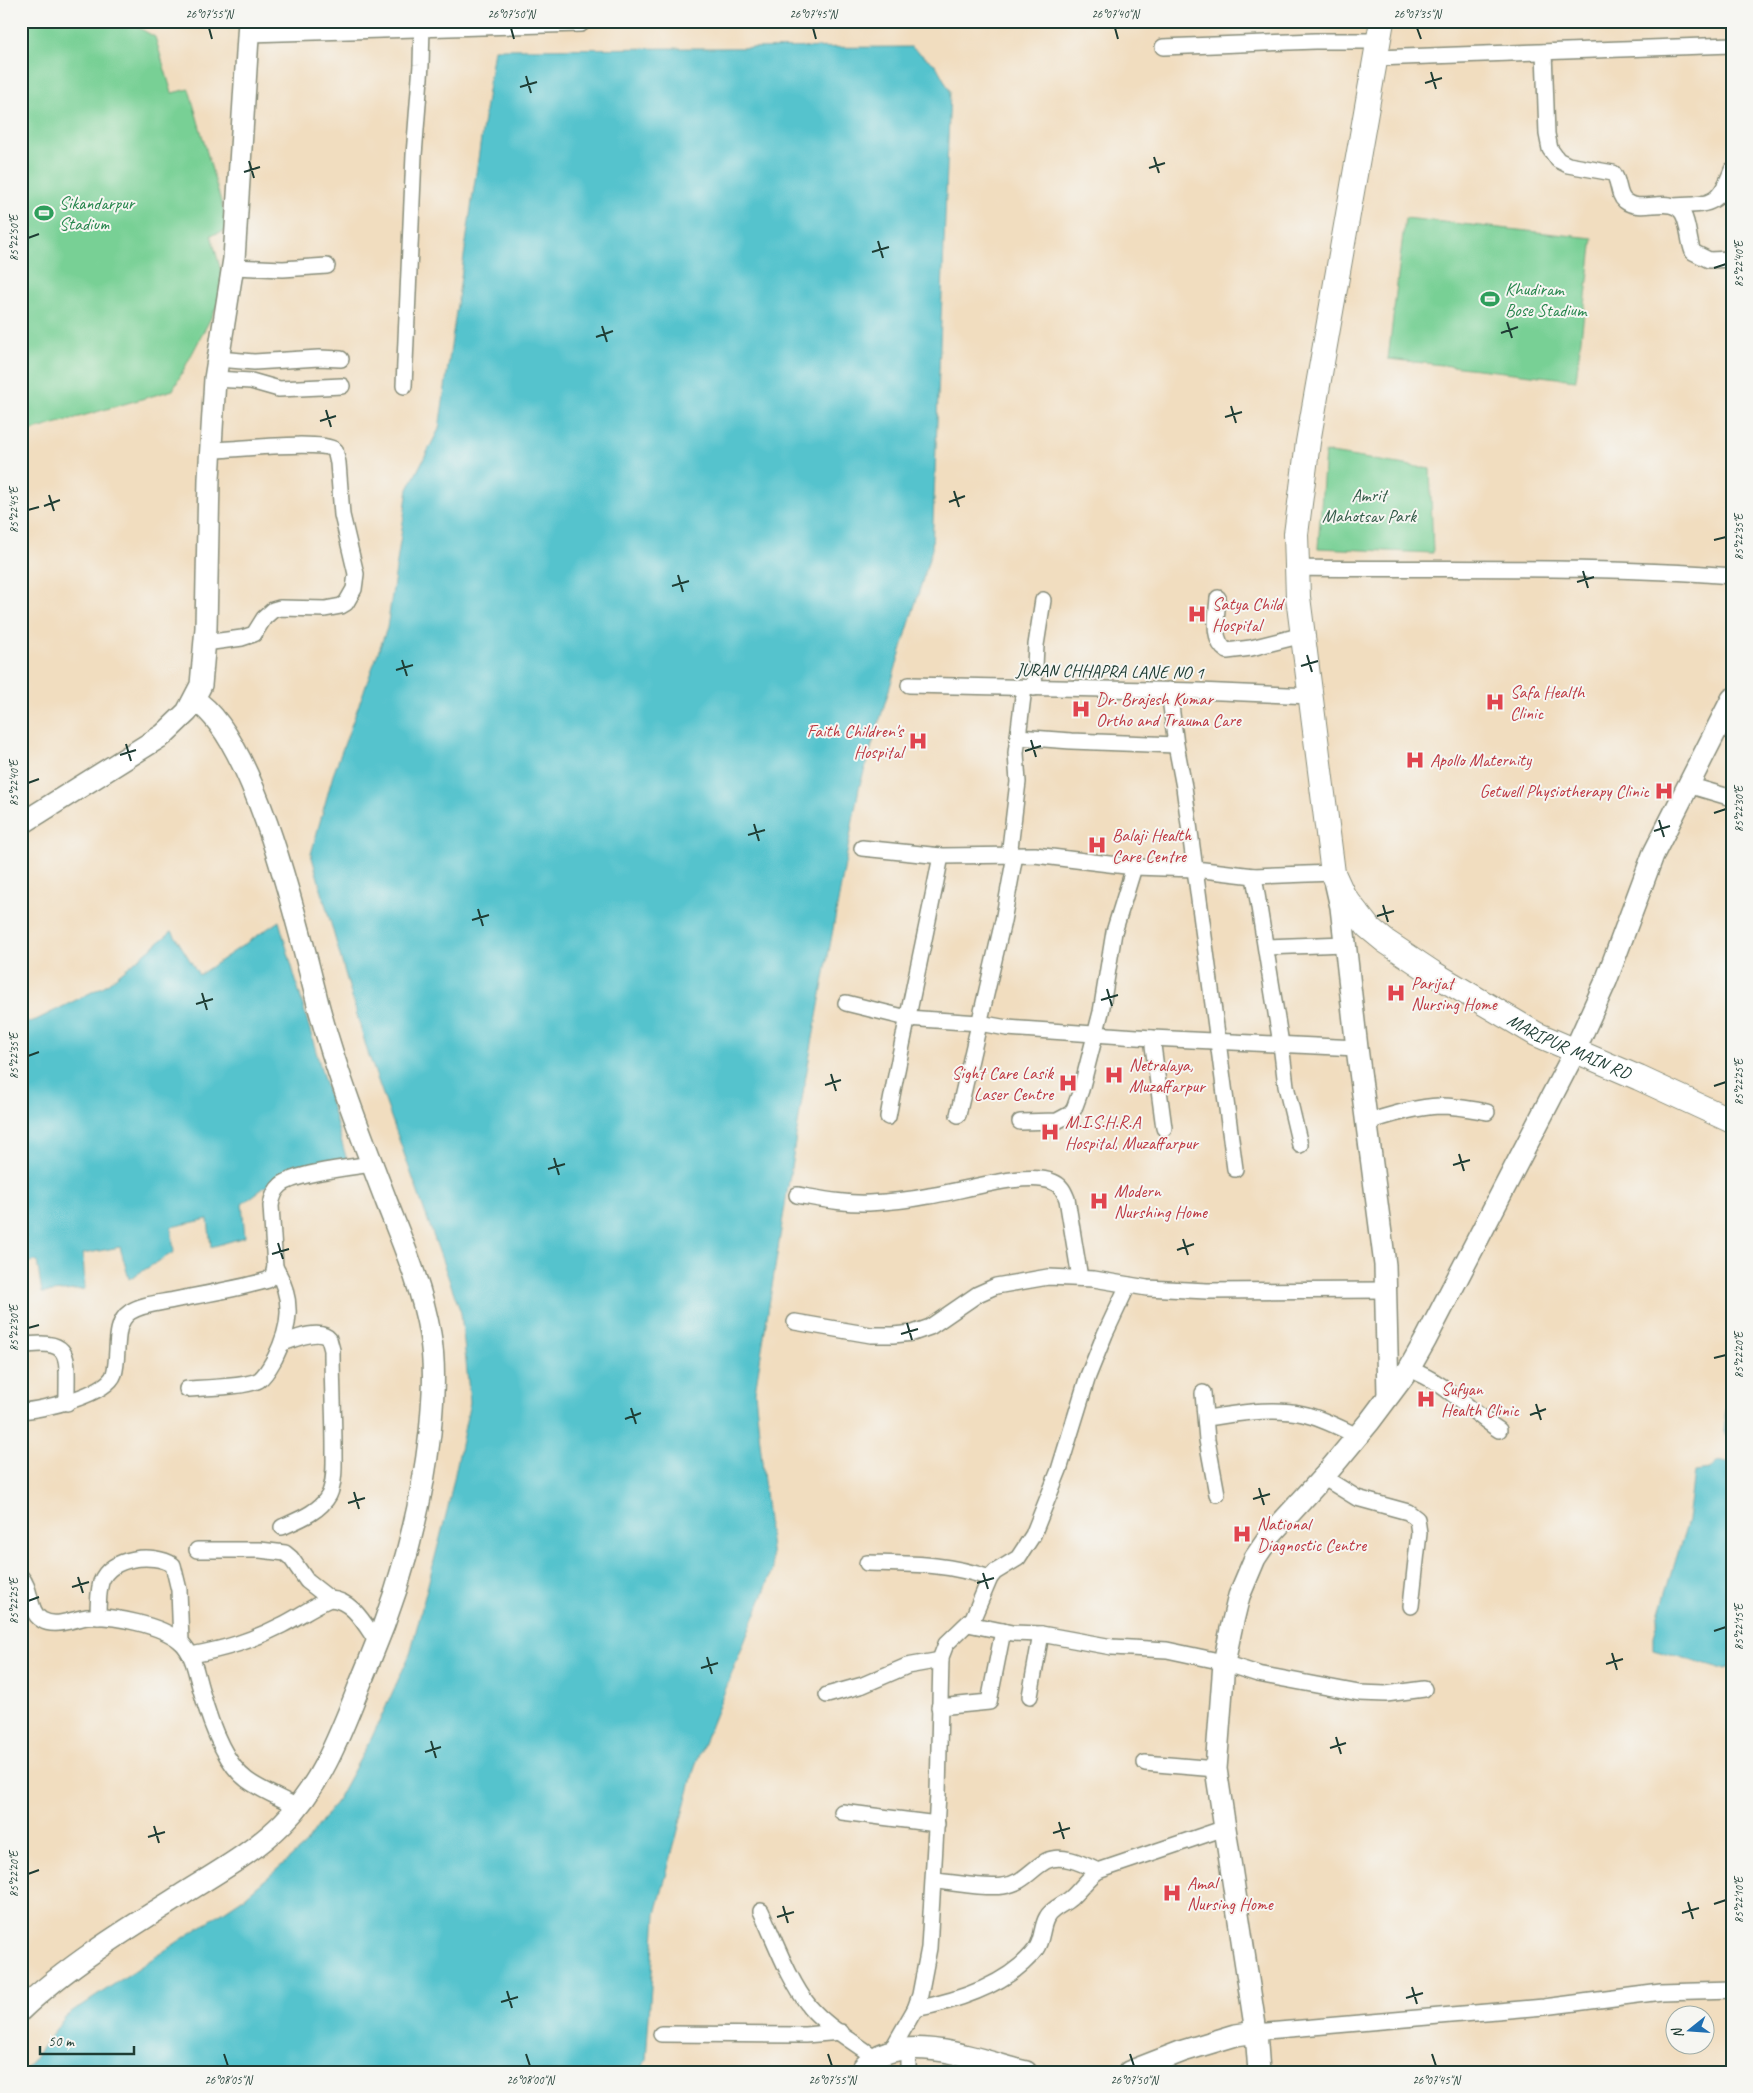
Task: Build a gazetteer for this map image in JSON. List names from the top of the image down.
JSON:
{
  "streets": {
    "main road": ["MARIPUR MAIN RD"],
    "street": ["JURAN CHHAPRA LANE NO 1"]
  },
  "crossings": [
    ["JURAN CHHAPRA LANE NO 1", "MARIPUR MAIN RD"]
  ],
  "parks": ["Amrit Mahotsav Park"],
  "places": {
    "sports": ["Sikandarpur Stadium", "Khudiram Bose Stadium"],
    "hospital": [
      "Satya Child Hospital",
      "Safa Health Clinic",
      "Dr. Brajesh Kumar Ortho and Trauma Care",
      "Faith Children's Hospital",
      "Apollo Maternity",
      "Getwell Physiotherapy Clinic",
      "Balaji Health Care Centre",
      "Parijat Nursing Home",
      "Netralaya, Muzaffarpur",
      "Sight Care Lasik Laser Centre",
      "M.I.S.H.R.A Hospital, Muzaffarpur",
      "Modern Nurshing Home",
      "Sufyan Health Clinic",
      "National Diagnostic Centre",
      "Amal Nursing Home"
    ]
  },
  "scale_bar": "50 m",
  "north": "left",
  "coordinates": [
    "26°07'55\"N",
    "26°07'50\"N",
    "26°07'45\"N",
    "26°07'40\"N",
    "26°07'35\"N",
    "85°22'50\"E",
    "85°22'40\"E",
    "85°22'45\"E",
    "85°22'35\"E",
    "85°22'30\"E",
    "85°22'25\"E",
    "85°22'20\"E",
    "85°22'15\"E",
    "85°22'10\"E",
    "26°08'05\"N",
    "26°08'00\"N"
  ]
}
